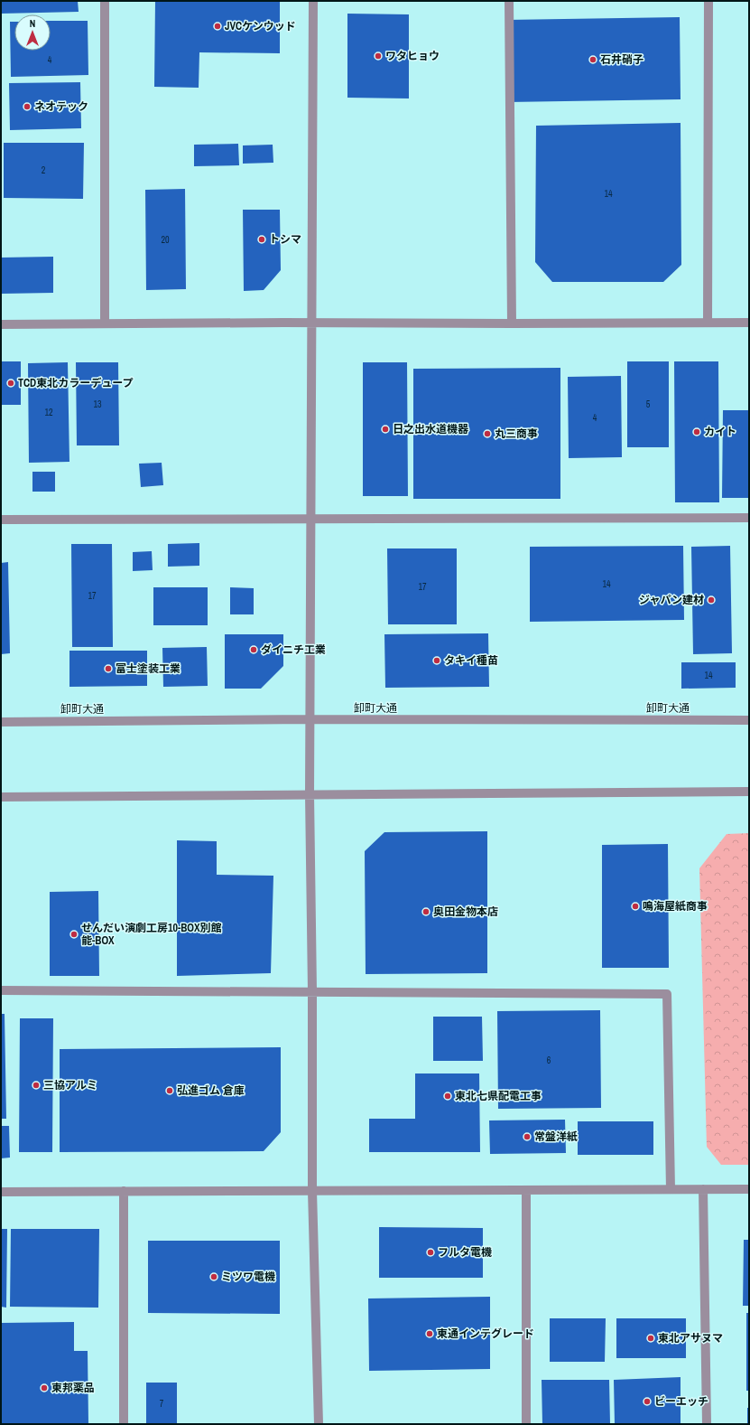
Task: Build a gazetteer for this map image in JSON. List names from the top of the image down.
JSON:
{
  "streets": {
    "street": ["卸町大通"]
  },
  "places": [
    "JVCケンウッド",
    "ワタヒョウ",
    "石井硝子",
    "ネオテック",
    "トシマ",
    "TCD東北カラーデュープ",
    "日之出水道機器",
    "カイト",
    "丸三商事",
    "ジャパン建材",
    "ダイニチ工業",
    "タキイ種苗",
    "富士塗装工業",
    "鳴海屋紙商事",
    "奥田金物本店",
    "せんだい演劇工房10-BOX別館 能-BOX",
    "三協アルミ",
    "弘進ゴム 倉庫",
    "東北七県配電工事",
    "常盤洋紙",
    "フルタ電機",
    "ミツワ電機",
    "東通インテグレード",
    "東北アサヌマ",
    "東邦薬品",
    "ビーエッチ"
  ],
  "house_numbers": [
    "4",
    "2",
    "14",
    "20",
    "13",
    "5",
    "12",
    "4",
    "14",
    "17",
    "17",
    "14",
    "6",
    "7"
  ],
  "north": "top"
}
